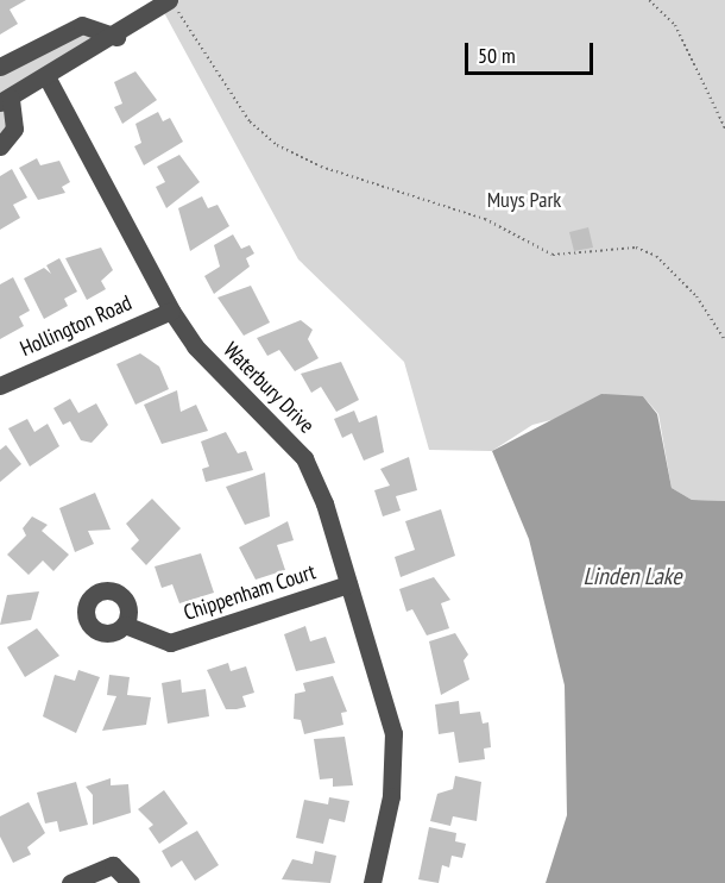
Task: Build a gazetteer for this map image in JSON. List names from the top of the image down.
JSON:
{
  "streets": {
    "street": ["Hollington Road", "Waterbury Drive", "Chippenham Court"]
  },
  "crossings": [
    ["Hollington Road", "Waterbury Drive"],
    ["Waterbury Drive", "Chippenham Court"]
  ],
  "water": ["Linden Lake"],
  "parks": ["Muys Park"],
  "scale_bar": "50 m"
}
